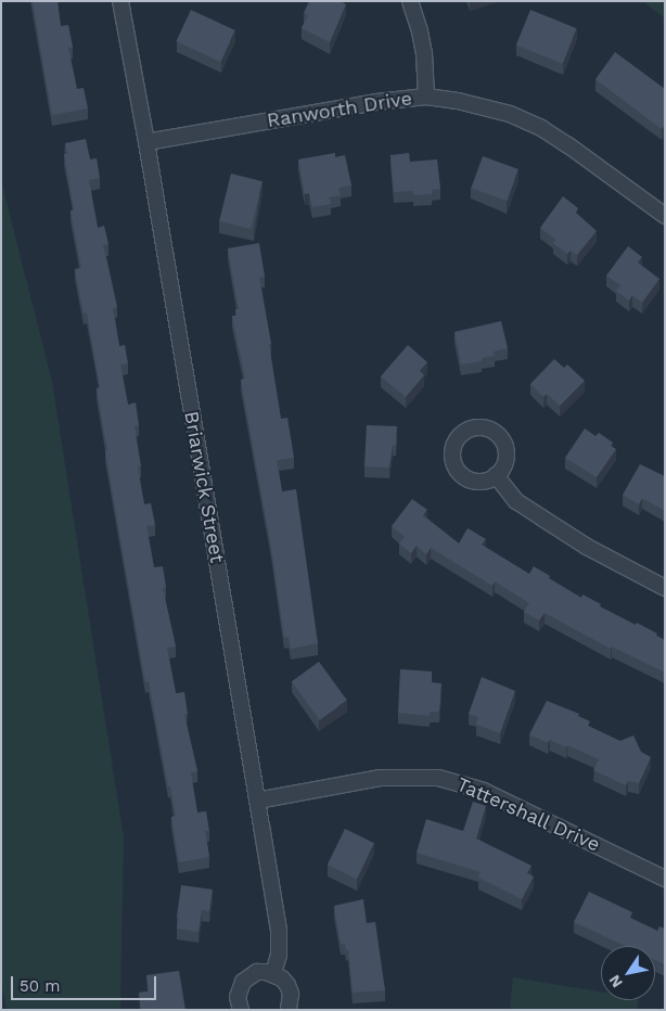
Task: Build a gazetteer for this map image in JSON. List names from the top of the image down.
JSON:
{
  "streets": {
    "street": ["Ranworth Drive", "Briarwick Street", "Tattershall Drive"]
  },
  "crossings": [
    ["Ranworth Drive", "Briarwick Street"],
    ["Briarwick Street", "Tattershall Drive"]
  ],
  "scale_bar": "50 m",
  "north": "bottom left"
}
